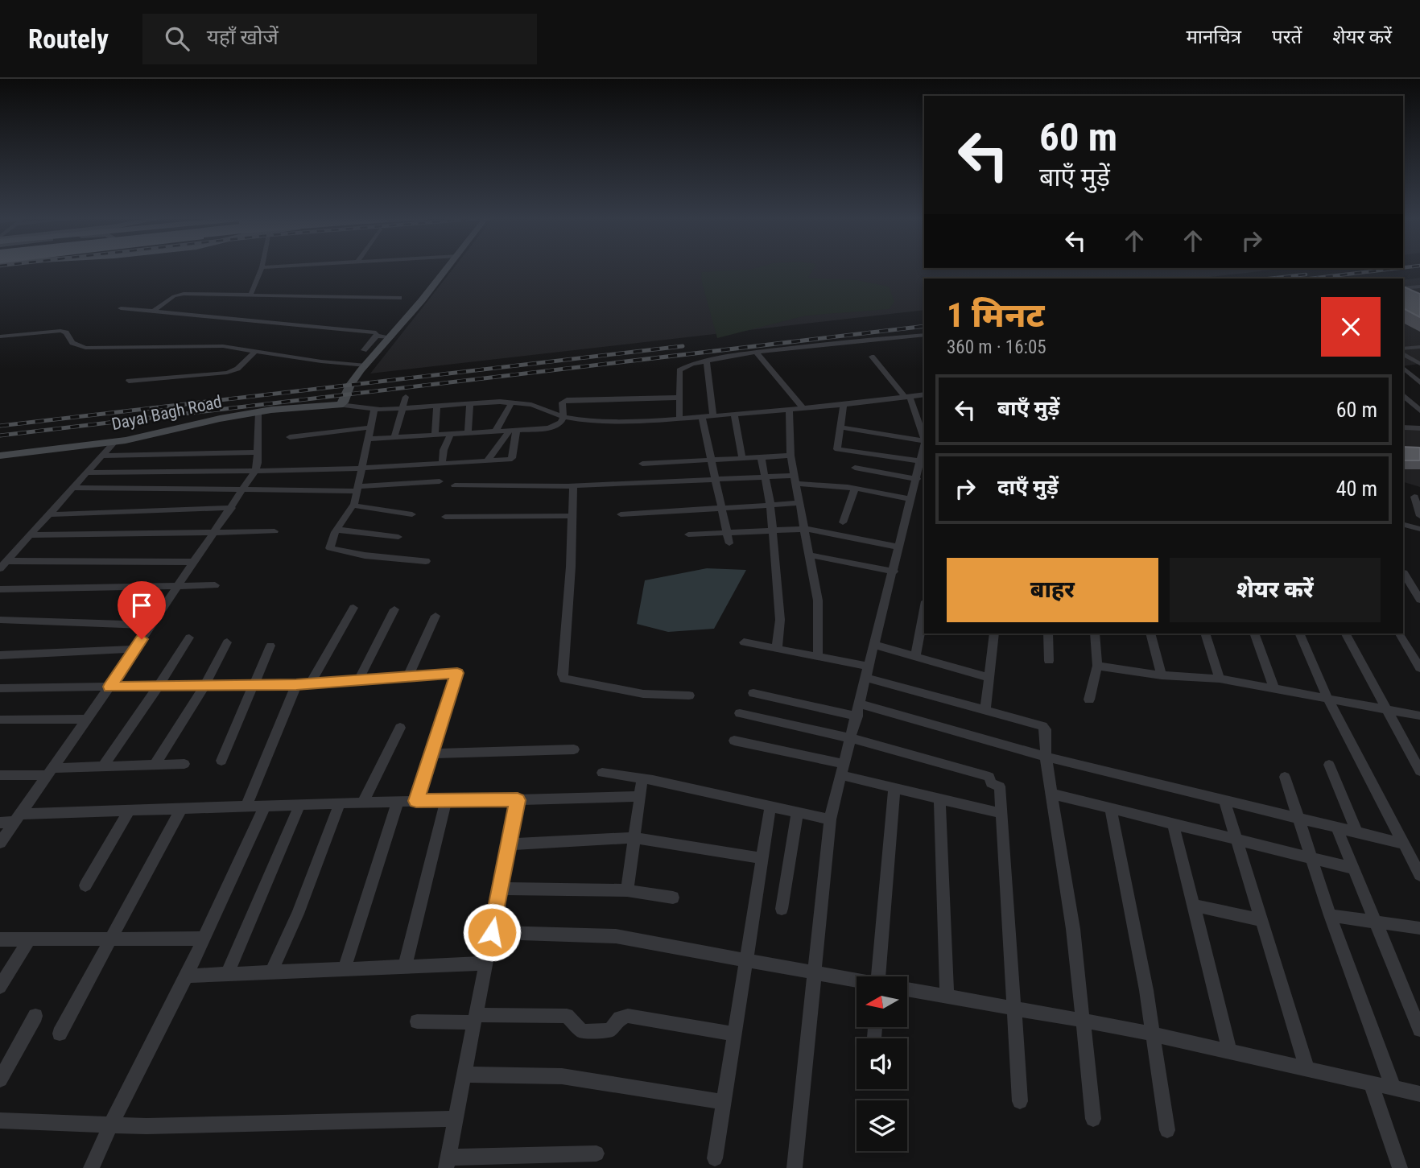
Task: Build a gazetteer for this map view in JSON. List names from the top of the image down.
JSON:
{
  "streets": {
    "street": ["Dayal Bagh Road"]
  },
  "north": "left",
  "page": {
    "header": "Routely",
    "search": "यहाँ खोजें",
    "nav": ["मानचित्र", "परतें", "शेयर करें"],
    "turn": ["60 m", "बाएँ मुड़ें"],
    "heading": ["1 मिनट", "360 m · 16:05"],
    "list": [
      {
        "name": "बाएँ मुड़ें",
        "value": "60 m"
      },
      {
        "name": "दाएँ मुड़ें",
        "value": "40 m"
      }
    ],
    "buttons": ["बाहर", "शेयर करें"]
  }
}
